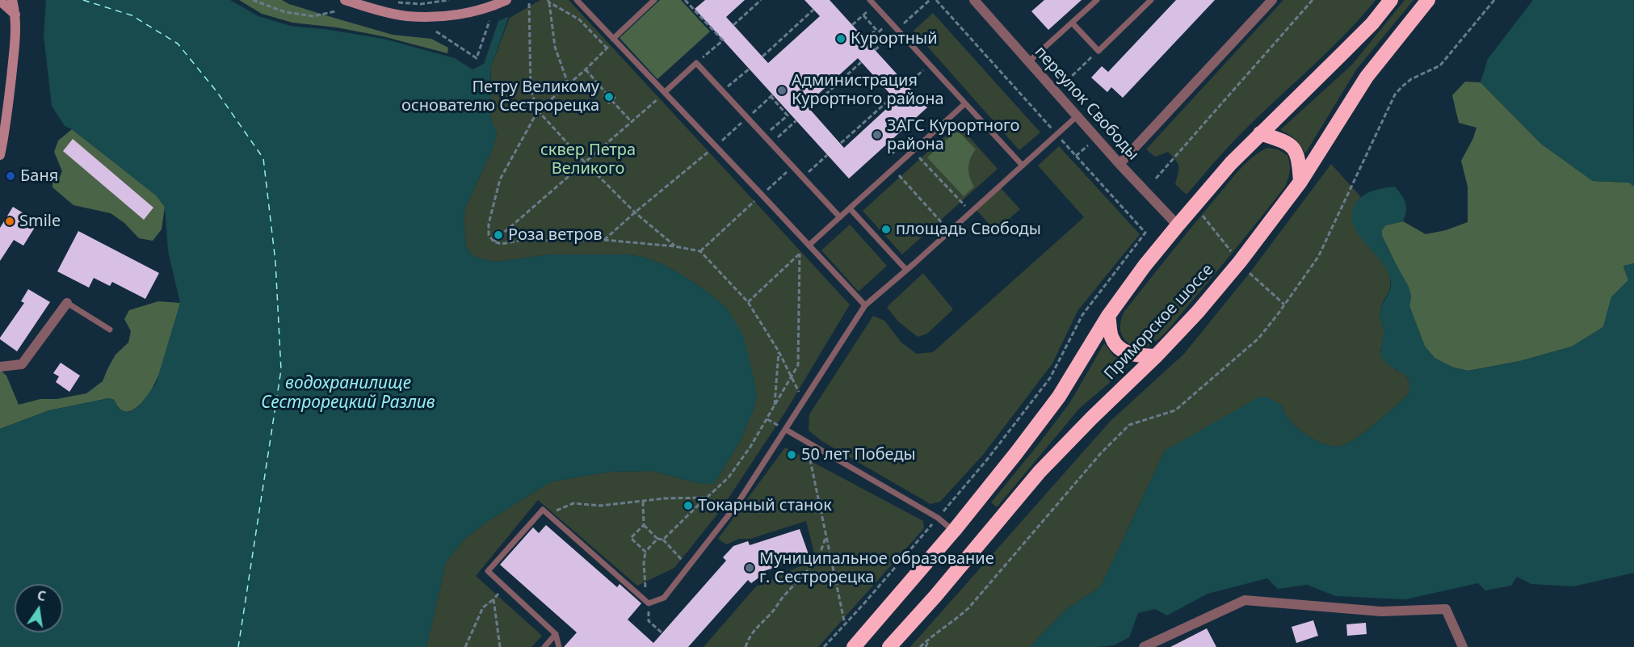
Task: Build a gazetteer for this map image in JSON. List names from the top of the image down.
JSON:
{
  "streets": {
    "highway": ["Приморское шоссе"],
    "street": ["переулок Свободы"]
  },
  "crossings": [
    ["переулок Свободы", "Приморское шоссе"]
  ],
  "water": ["водохранилище Сестрорецкий Разлив"],
  "parks": ["сквер Петра Великого"],
  "places": [
    "Курортный",
    "Администрация Курортного района",
    "Петру Великому основателю Сестрорецка",
    "ЗАГС Курортного района",
    "Баня",
    "Smile",
    "площадь Свободы",
    "Роза ветров",
    "50 лет Победы",
    "Токарный станок",
    "Муниципальное образование г. Сестрорецка"
  ],
  "north": "top"
}
